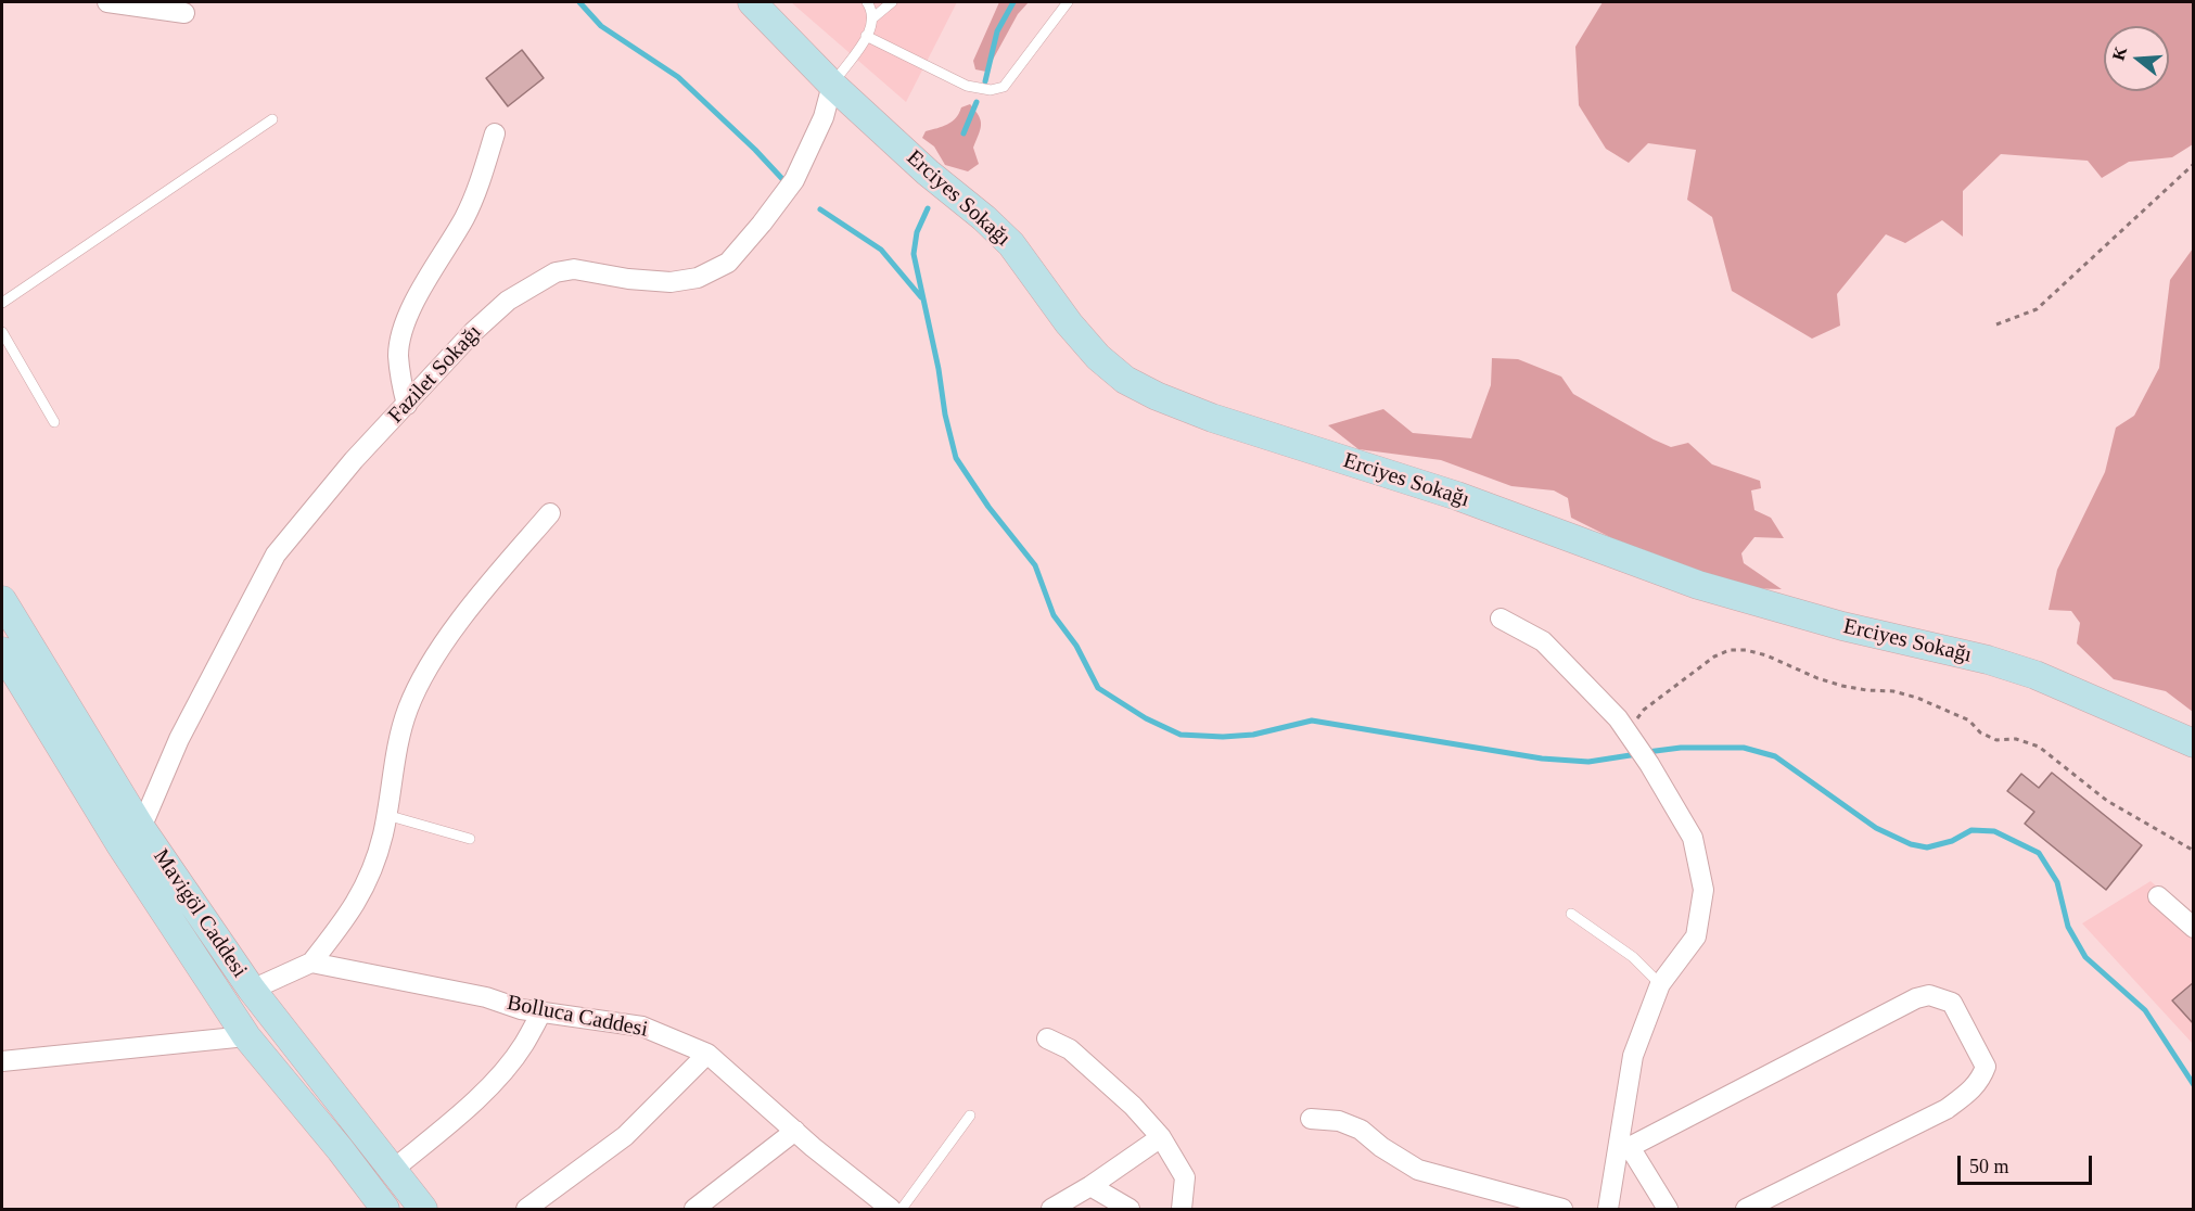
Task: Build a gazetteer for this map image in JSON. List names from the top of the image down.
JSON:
{
  "streets": {
    "street": [
      "Erciyes Sokağı",
      "Fazilet Sokağı",
      "Mavigöl Caddesi",
      "Bolluca Caddesi"
    ]
  },
  "crossings": [
    ["Erciyes Sokağı", "Fazilet Sokağı"],
    ["Fazilet Sokağı", "Mavigöl Caddesi"]
  ],
  "scale_bar": "50 m",
  "north": "left"
}
